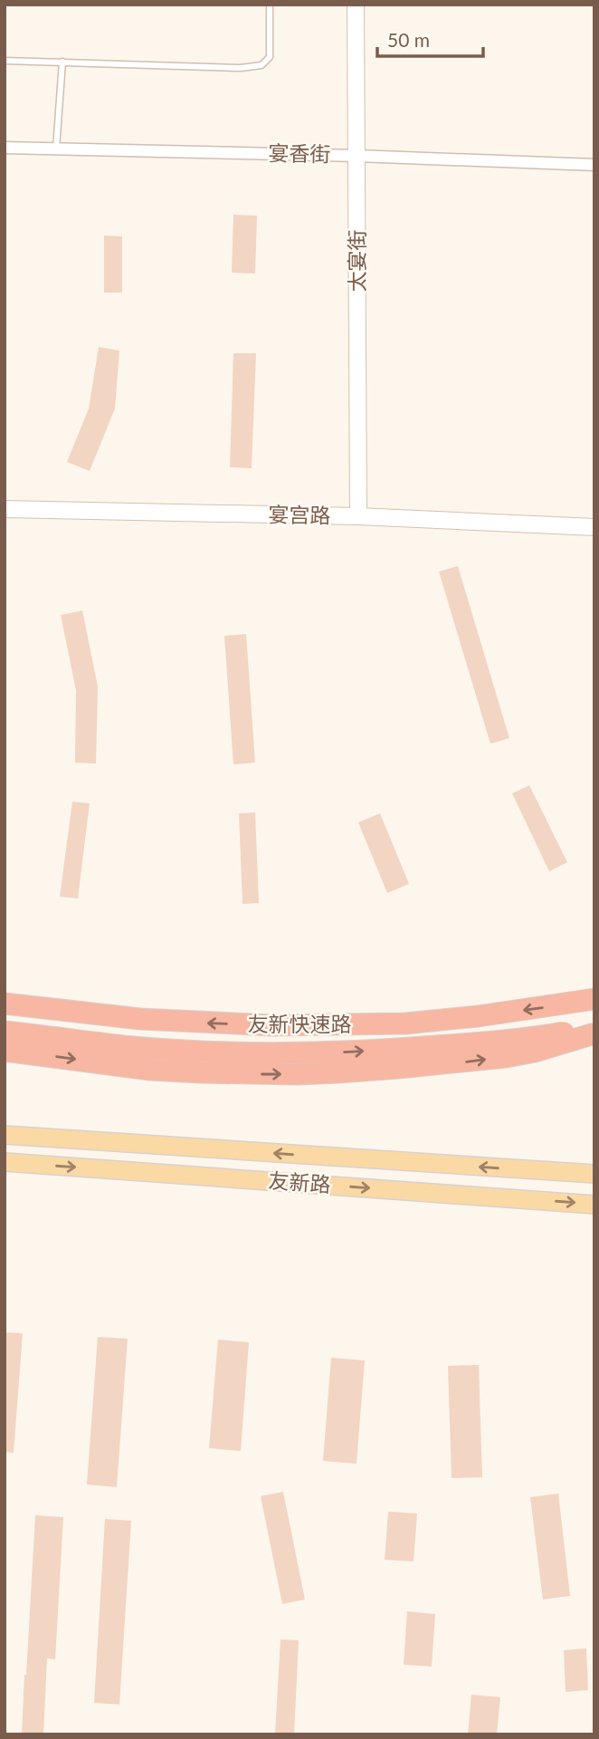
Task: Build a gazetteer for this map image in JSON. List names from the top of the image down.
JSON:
{
  "streets": {
    "highway": ["友新快速路"],
    "main road": ["友新路"],
    "street": ["宴香街", "太宴街", "宴宫路"]
  },
  "crossings": [
    ["宴香街", "太宴街"],
    ["太宴街", "宴宫路"]
  ],
  "scale_bar": "50 m"
}
